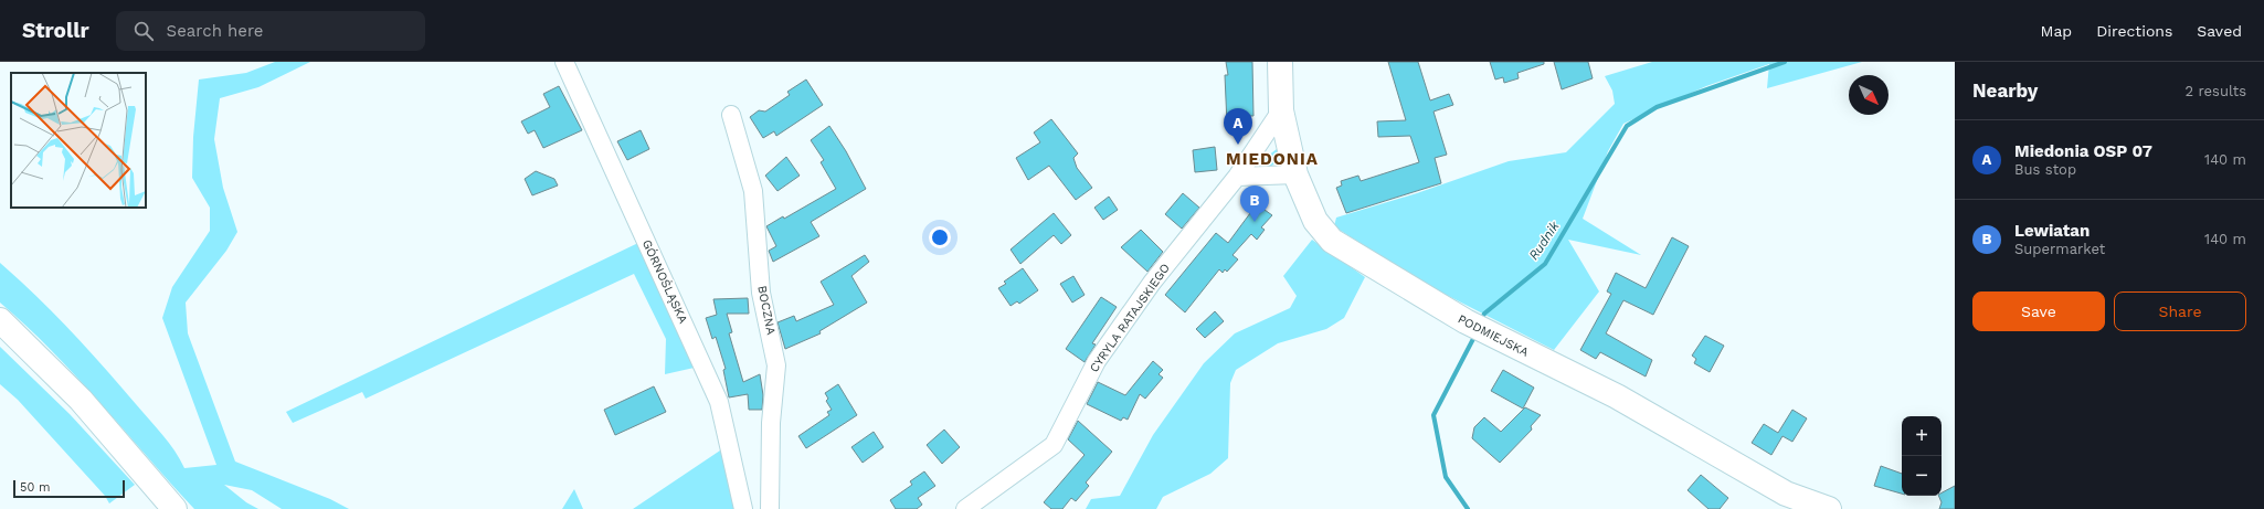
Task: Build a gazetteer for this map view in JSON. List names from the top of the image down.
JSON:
{
  "streets": {
    "street": [
      "GÓRNOŚLĄSKA",
      "BOCZNA",
      "CYRYLA RATAJSKIEGO",
      "PODMIEJSKA"
    ]
  },
  "crossings": [
    ["CYRYLA RATAJSKIEGO", "PODMIEJSKA"]
  ],
  "districts": ["MIEDONIA"],
  "water": ["Rudnik"],
  "scale_bar": "50 m",
  "north": "bottom right",
  "page": {
    "header": "Strollr",
    "search": "Search here",
    "nav": ["Map", "Directions", "Saved"],
    "heading": ["Nearby", "2 results"],
    "pins": ["A", "B"],
    "list": [
      {
        "mark": "A",
        "name": "Miedonia OSP 07",
        "note": "Bus stop",
        "value": "140 m"
      },
      {
        "mark": "B",
        "name": "Lewiatan",
        "note": "Supermarket",
        "value": "140 m"
      }
    ],
    "buttons": ["Save", "Share"],
    "map_buttons": ["+", "−"],
    "scale": "50 m"
  }
}
